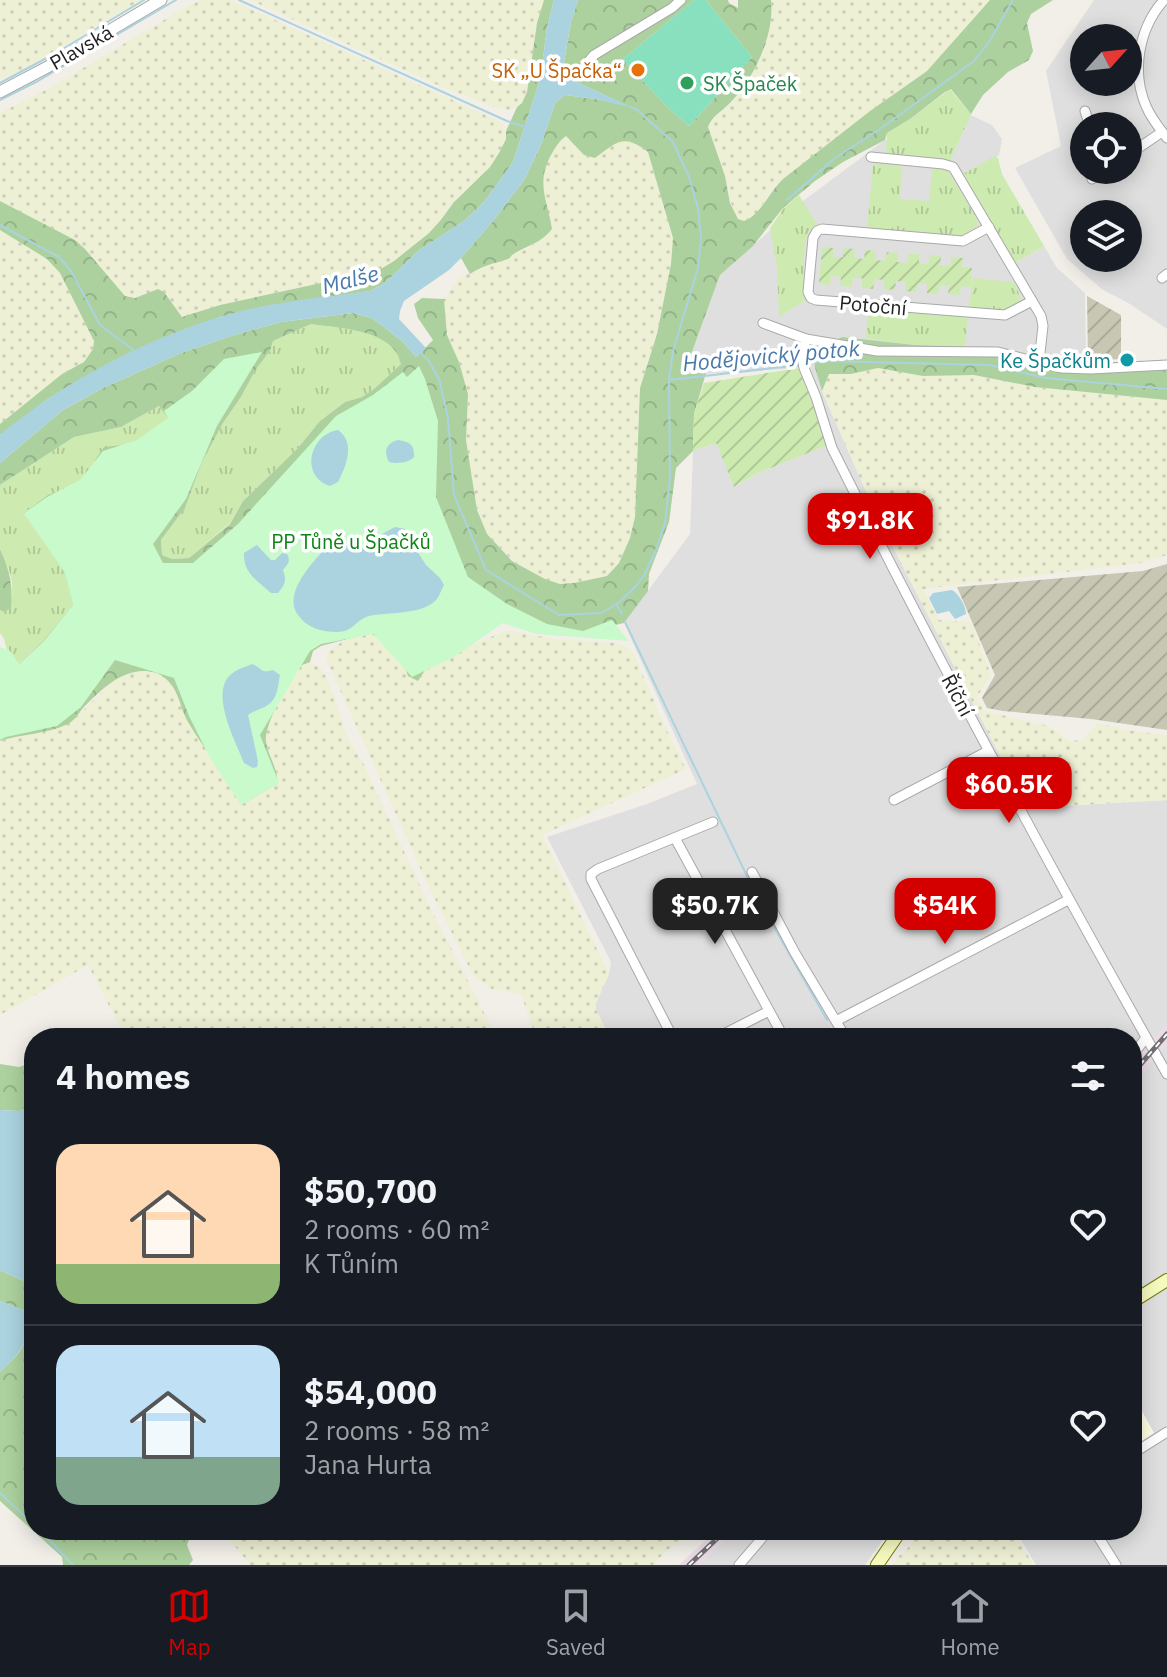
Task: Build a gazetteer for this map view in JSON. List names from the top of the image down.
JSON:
{
  "streets": {
    "street": ["Plavská", "Potoční", "Říční"]
  },
  "water": ["Malše", "Hodějovický potok"],
  "parks": ["PP Tůně u Špačků"],
  "places": ["SK „U Špačka“", "SK Špaček", "Ke Špačkům"],
  "north": "top right",
  "page": {
    "price": [
      "$91.8K",
      "$60.5K",
      "$50.7K",
      "$54K"
    ],
    "heading": "4 homes",
    "list": [
      {
        "name": "$50,700",
        "note": "2 rooms · 60 m² · K Tůním"
      },
      {
        "name": "$54,000",
        "note": "2 rooms · 58 m² · Jana Hurta"
      }
    ],
    "tabs": ["Map", "Saved", "Home"]
  }
}
